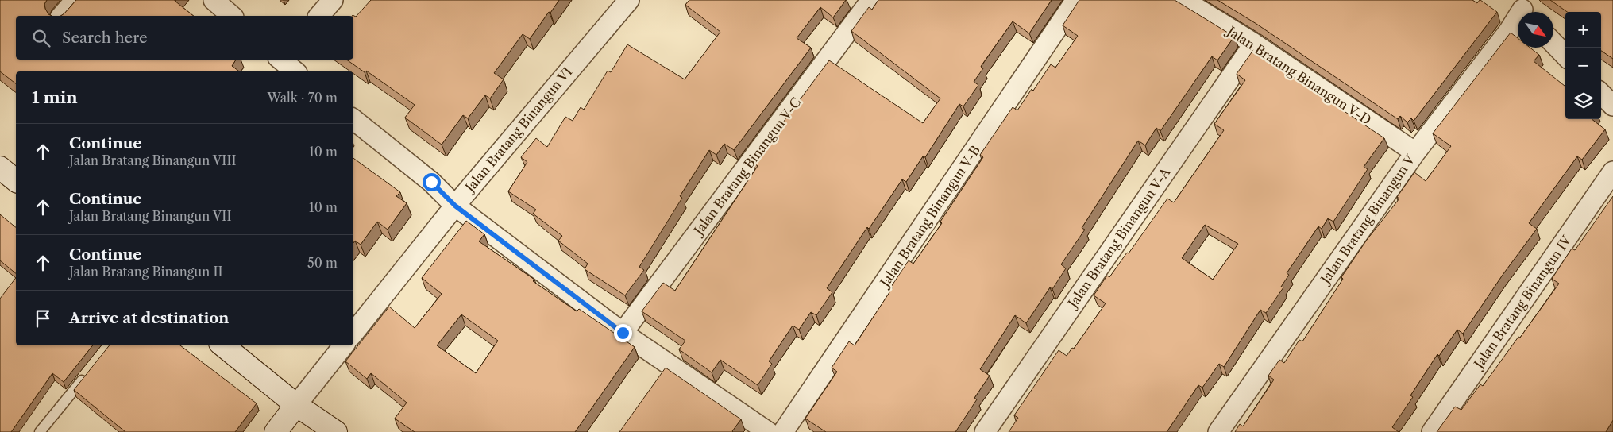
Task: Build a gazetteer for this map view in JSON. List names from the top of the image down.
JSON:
{
  "streets": {
    "street": [
      "Jalan Bratang Binangun V-D",
      "Jalan Bratang Binangun VI",
      "Jalan Bratang Binangun V-C",
      "Jalan Bratang Binangun V-B",
      "Jalan Bratang Binangun V",
      "Jalan Bratang Binangun V-A",
      "Jalan Bratang Binangun IV"
    ]
  },
  "crossings": [
    ["Jalan Bratang Binangun V-D", "Jalan Bratang Binangun V"],
    ["Jalan Bratang Binangun V-D", "Jalan Bratang Binangun V-A"]
  ],
  "north": "bottom right",
  "page": {
    "map_buttons": ["+", "−"],
    "search": "Search here",
    "heading": ["1 min", "Walk · 70 m"],
    "list": [
      ["Continue", "Jalan Bratang Binangun VIII", "10 m"],
      ["Continue", "Jalan Bratang Binangun VII", "10 m"],
      ["Continue", "Jalan Bratang Binangun II", "50 m"],
      "Arrive at destination"
    ]
  }
}
